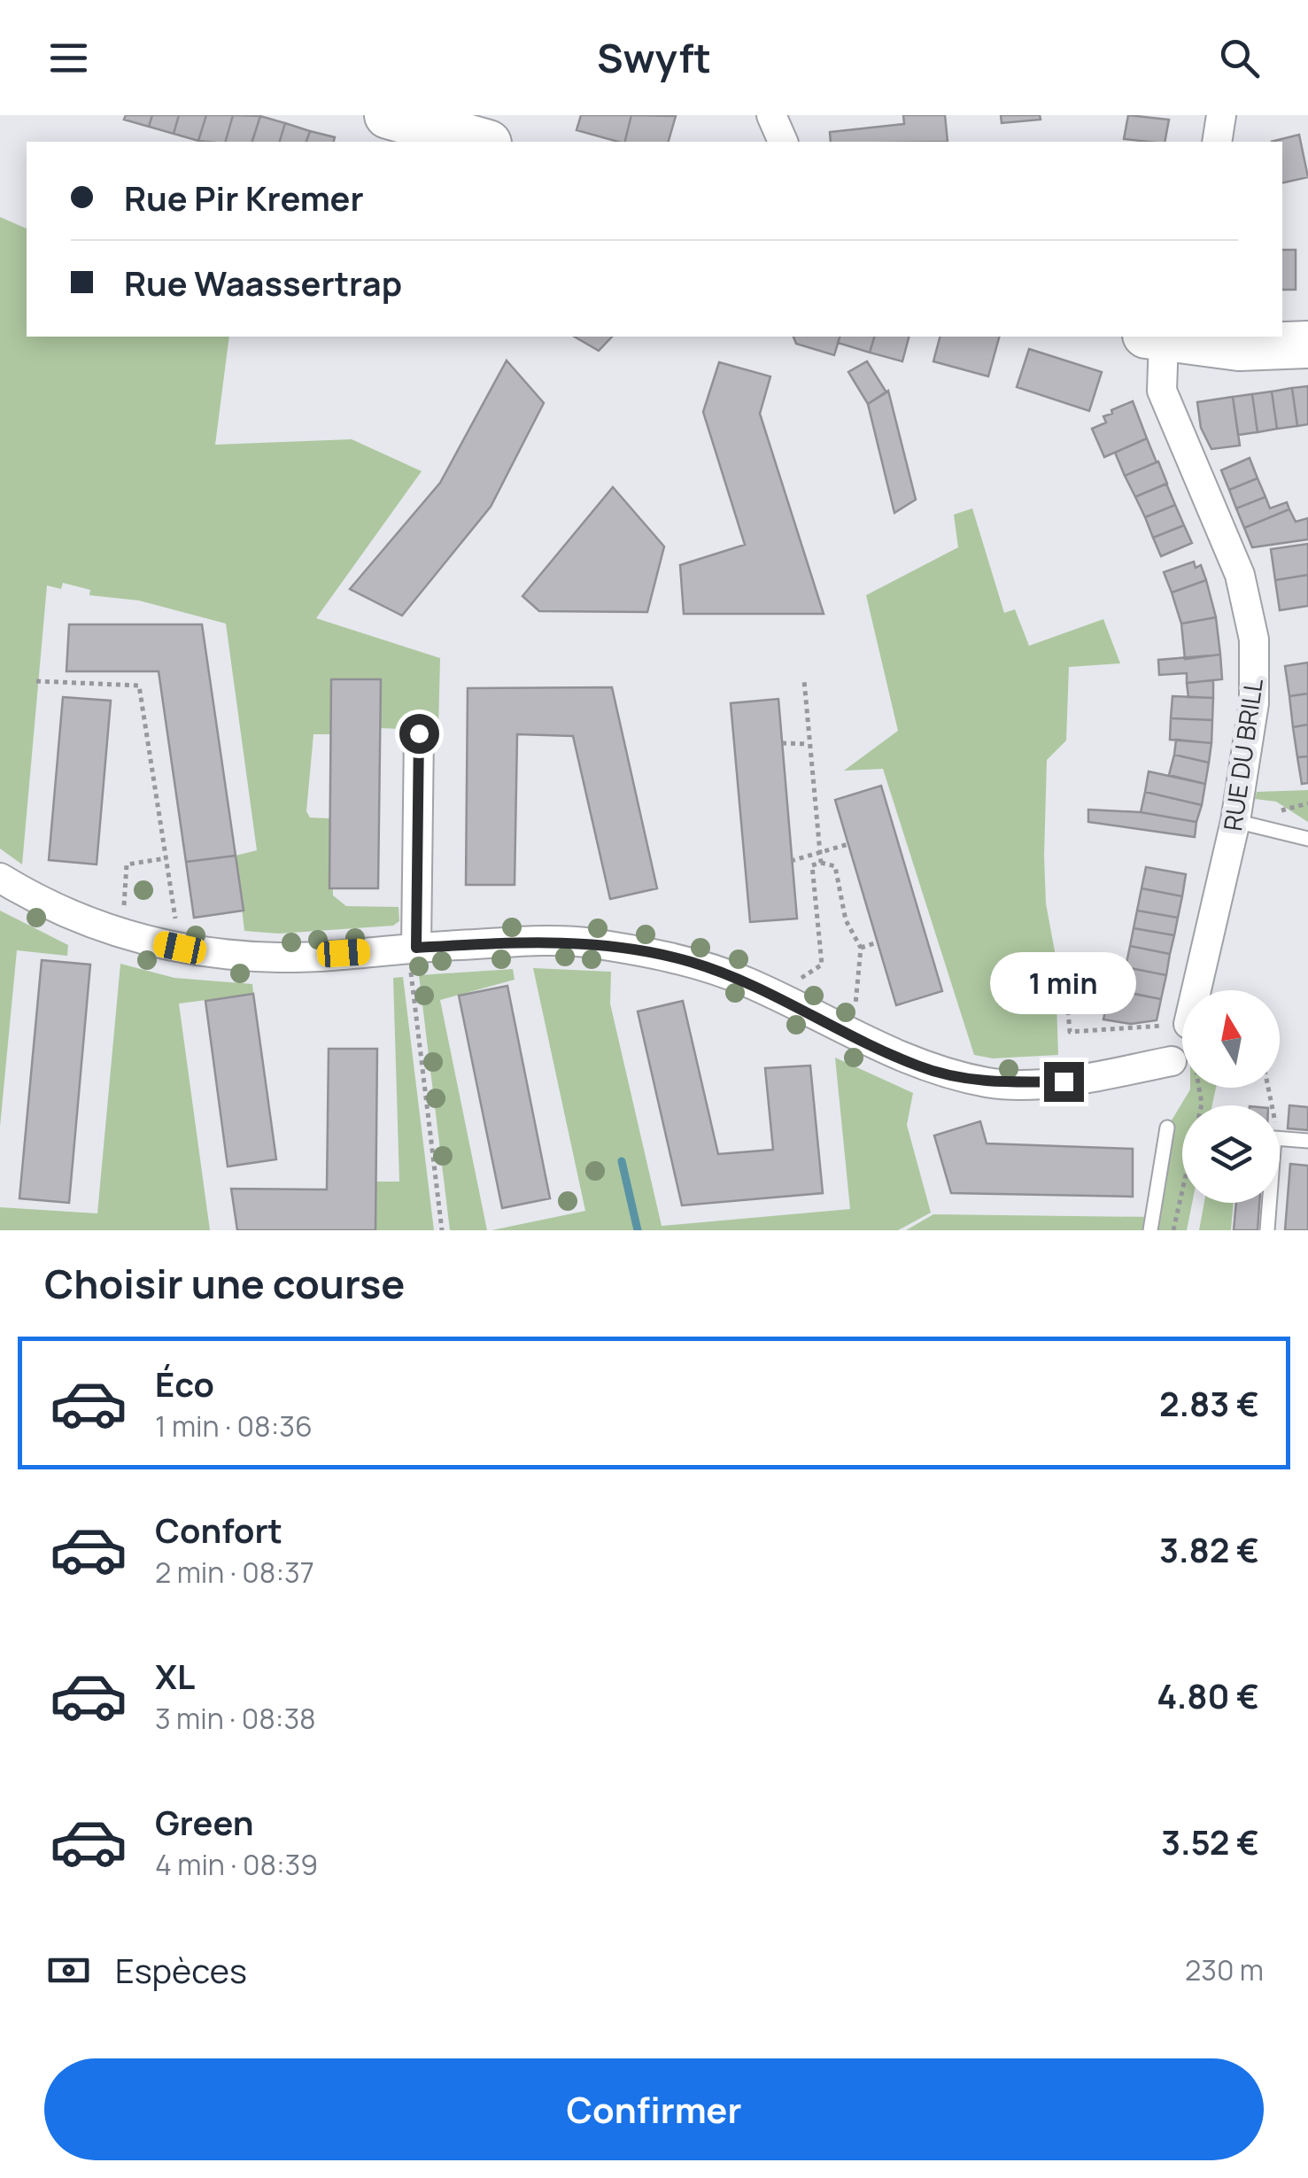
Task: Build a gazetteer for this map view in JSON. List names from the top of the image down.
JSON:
{
  "streets": {
    "street": ["RUE DU BRILL"]
  },
  "north": "top",
  "page": {
    "header": "Swyft",
    "banner": ["Rue Pir Kremer", "Rue Waassertrap"],
    "bubble": "1 min",
    "heading": "Choisir une course",
    "list": [
      {
        "name": "Éco",
        "note": "1 min · 08:36",
        "value": "2.83 €"
      },
      {
        "name": "Confort",
        "note": "2 min · 08:37",
        "value": "3.82 €"
      },
      {
        "name": "XL",
        "note": "3 min · 08:38",
        "value": "4.80 €"
      },
      {
        "name": "Green",
        "note": "4 min · 08:39",
        "value": "3.52 €"
      }
    ],
    "pay": ["Espèces", "230 m"],
    "buttons": "Confirmer"
  }
}
